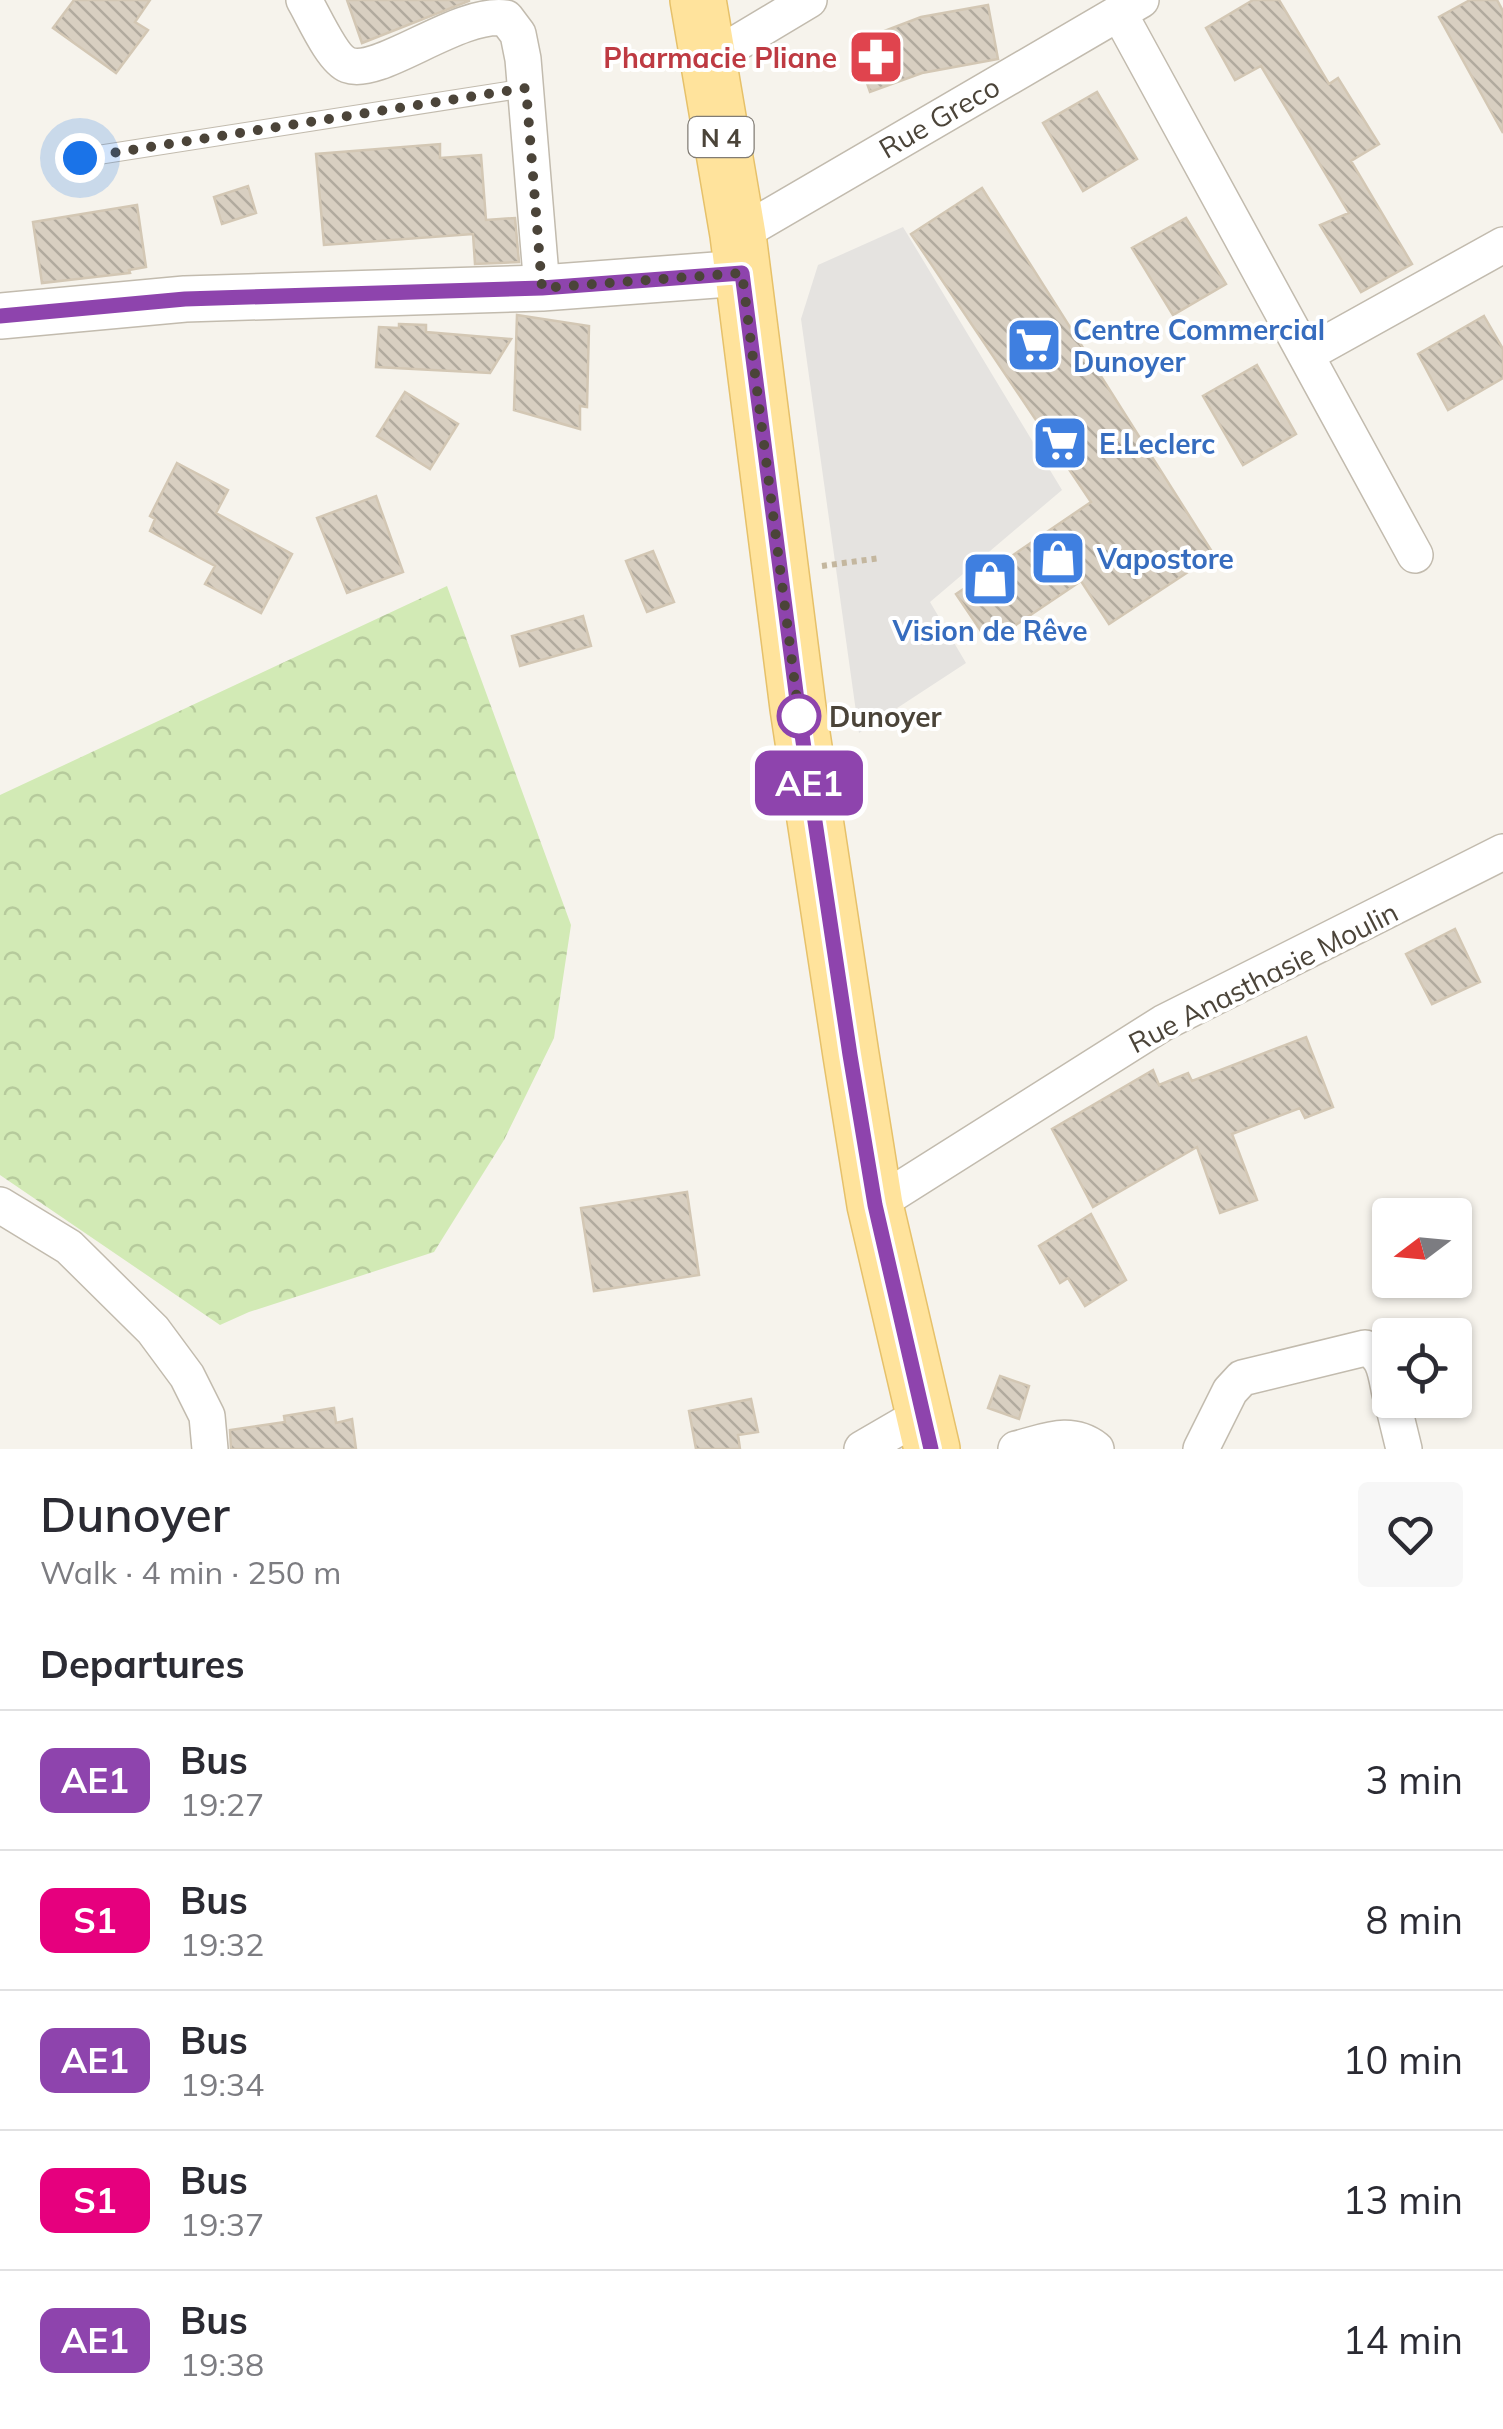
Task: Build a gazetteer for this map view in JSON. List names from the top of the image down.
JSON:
{
  "streets": {
    "main road": ["N 4"],
    "street": ["Rue Greco", "Rue Anasthasie Moulin"]
  },
  "crossings": [
    ["Rue Greco", "N 4"],
    ["N 4", "Rue Anasthasie Moulin"]
  ],
  "places": {
    "pharmacy": ["Pharmacie Pliane"],
    "supermarket": ["Centre Commercial Dunoyer", "E.Leclerc"],
    "shop": ["Vapostore", "Vision de Rêve"],
    "other": ["Dunoyer"]
  },
  "lines": ["bus line AE1"],
  "north": "left",
  "page": {
    "on_map": "AE1",
    "heading": [
      ["Dunoyer", "Walk · 4 min · 250 m"],
      "Departures"
    ],
    "list": [
      {
        "mark": "AE1",
        "name": "Bus",
        "note": "19:27",
        "value": "3 min"
      },
      {
        "mark": "S1",
        "name": "Bus",
        "note": "19:32",
        "value": "8 min"
      },
      {
        "mark": "AE1",
        "name": "Bus",
        "note": "19:34",
        "value": "10 min"
      },
      {
        "mark": "S1",
        "name": "Bus",
        "note": "19:37",
        "value": "13 min"
      },
      {
        "mark": "AE1",
        "name": "Bus",
        "note": "19:38",
        "value": "14 min"
      }
    ]
  }
}
